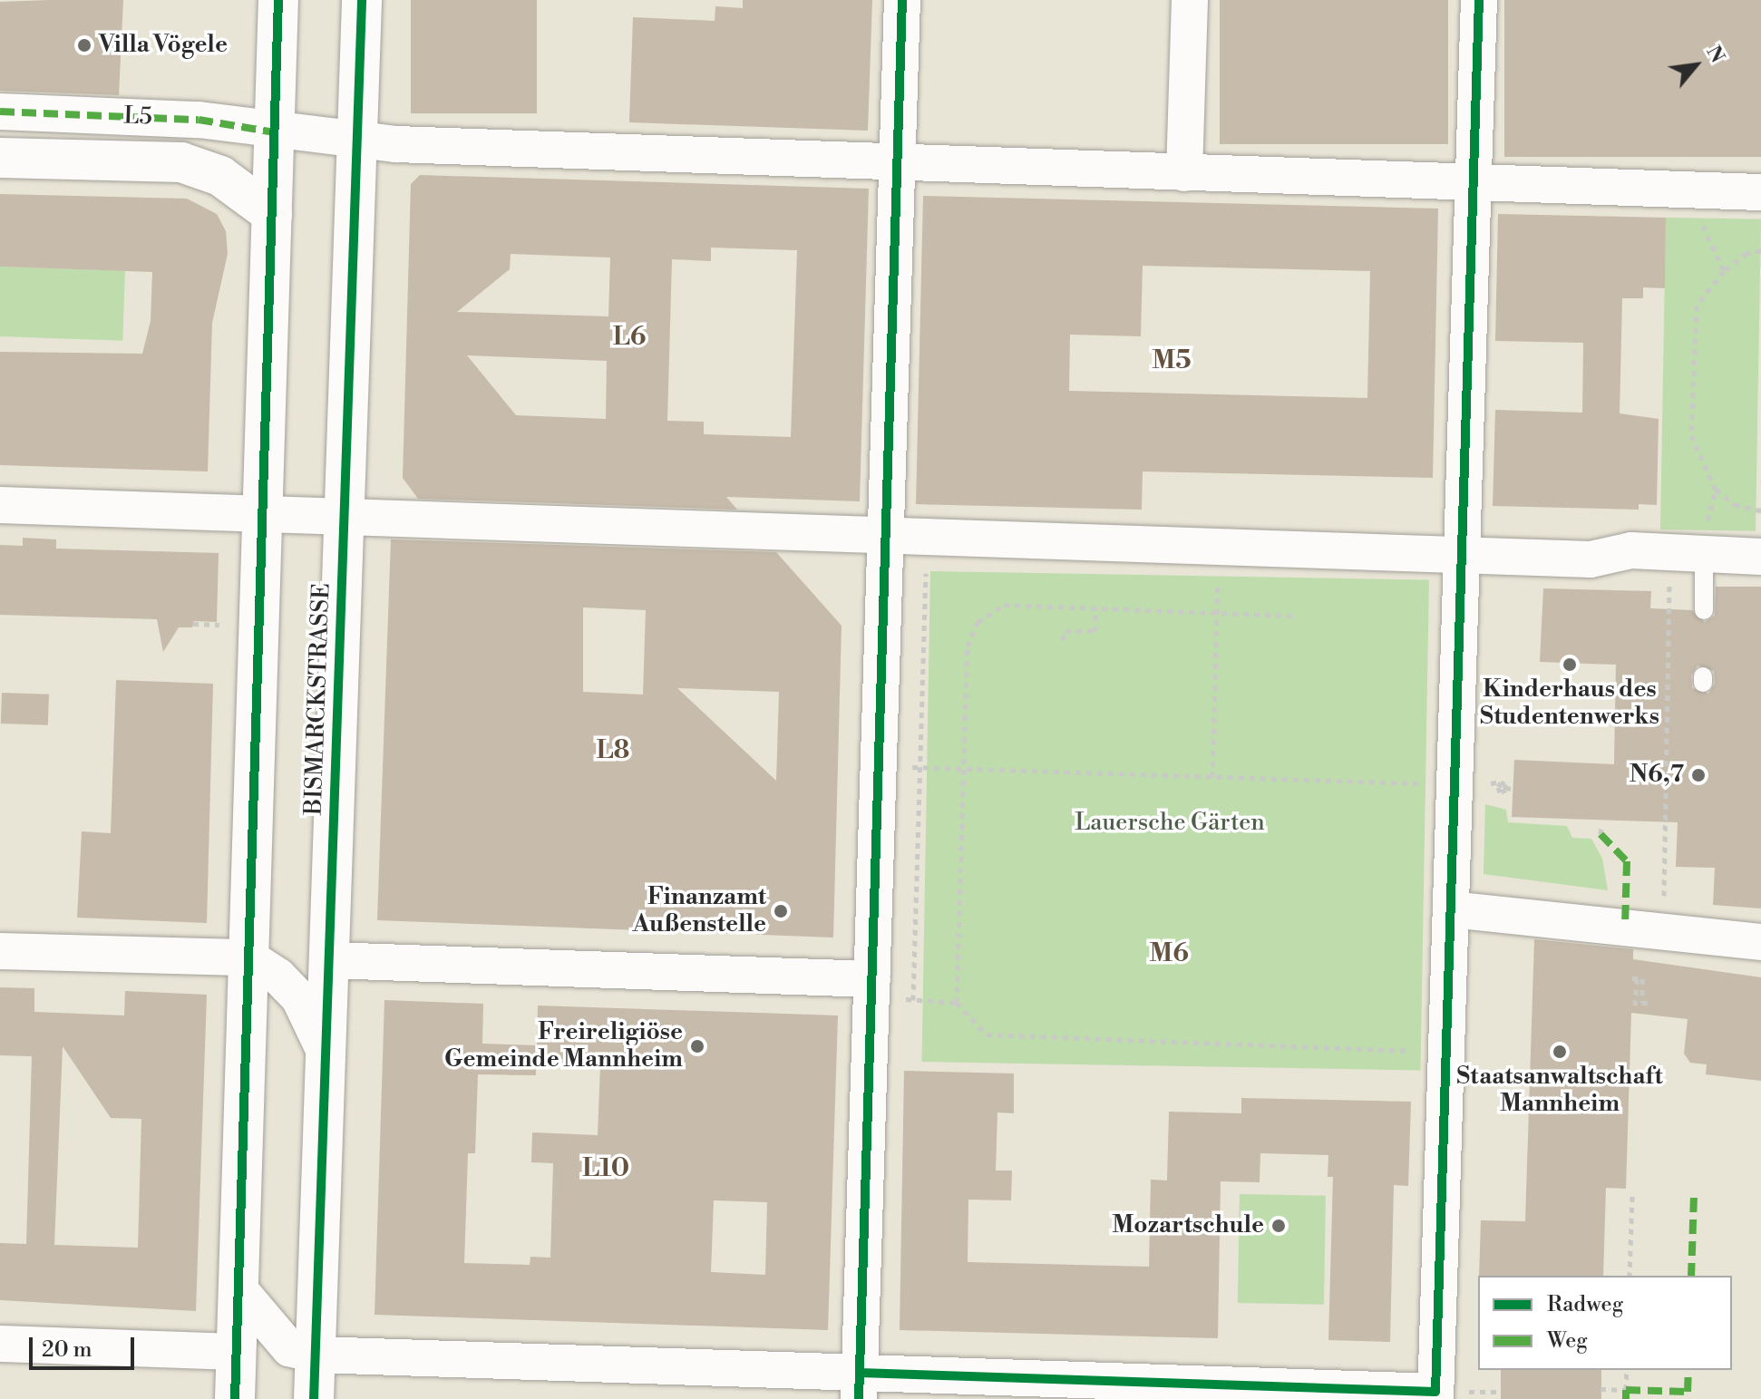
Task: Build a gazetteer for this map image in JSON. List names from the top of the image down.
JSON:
{
  "streets": {
    "main road": ["BISMARCKSTRASSE"],
    "street": ["L5"]
  },
  "crossings": [
    ["L5", "BISMARCKSTRASSE"]
  ],
  "districts": [
    "L6",
    "M5",
    "L8",
    "M6",
    "L10"
  ],
  "parks": ["Lauersche Gärten"],
  "places": [
    "Villa Vögele",
    "Kinderhaus des Studentenwerks",
    "N6,7",
    "Finanzamt Außenstelle",
    "Freireligiöse Gemeinde Mannheim",
    "Staatsanwaltschaft Mannheim",
    "Mozartschule"
  ],
  "legend": ["Radweg", "Weg"],
  "scale_bar": "20 m",
  "north": "top right"
}
